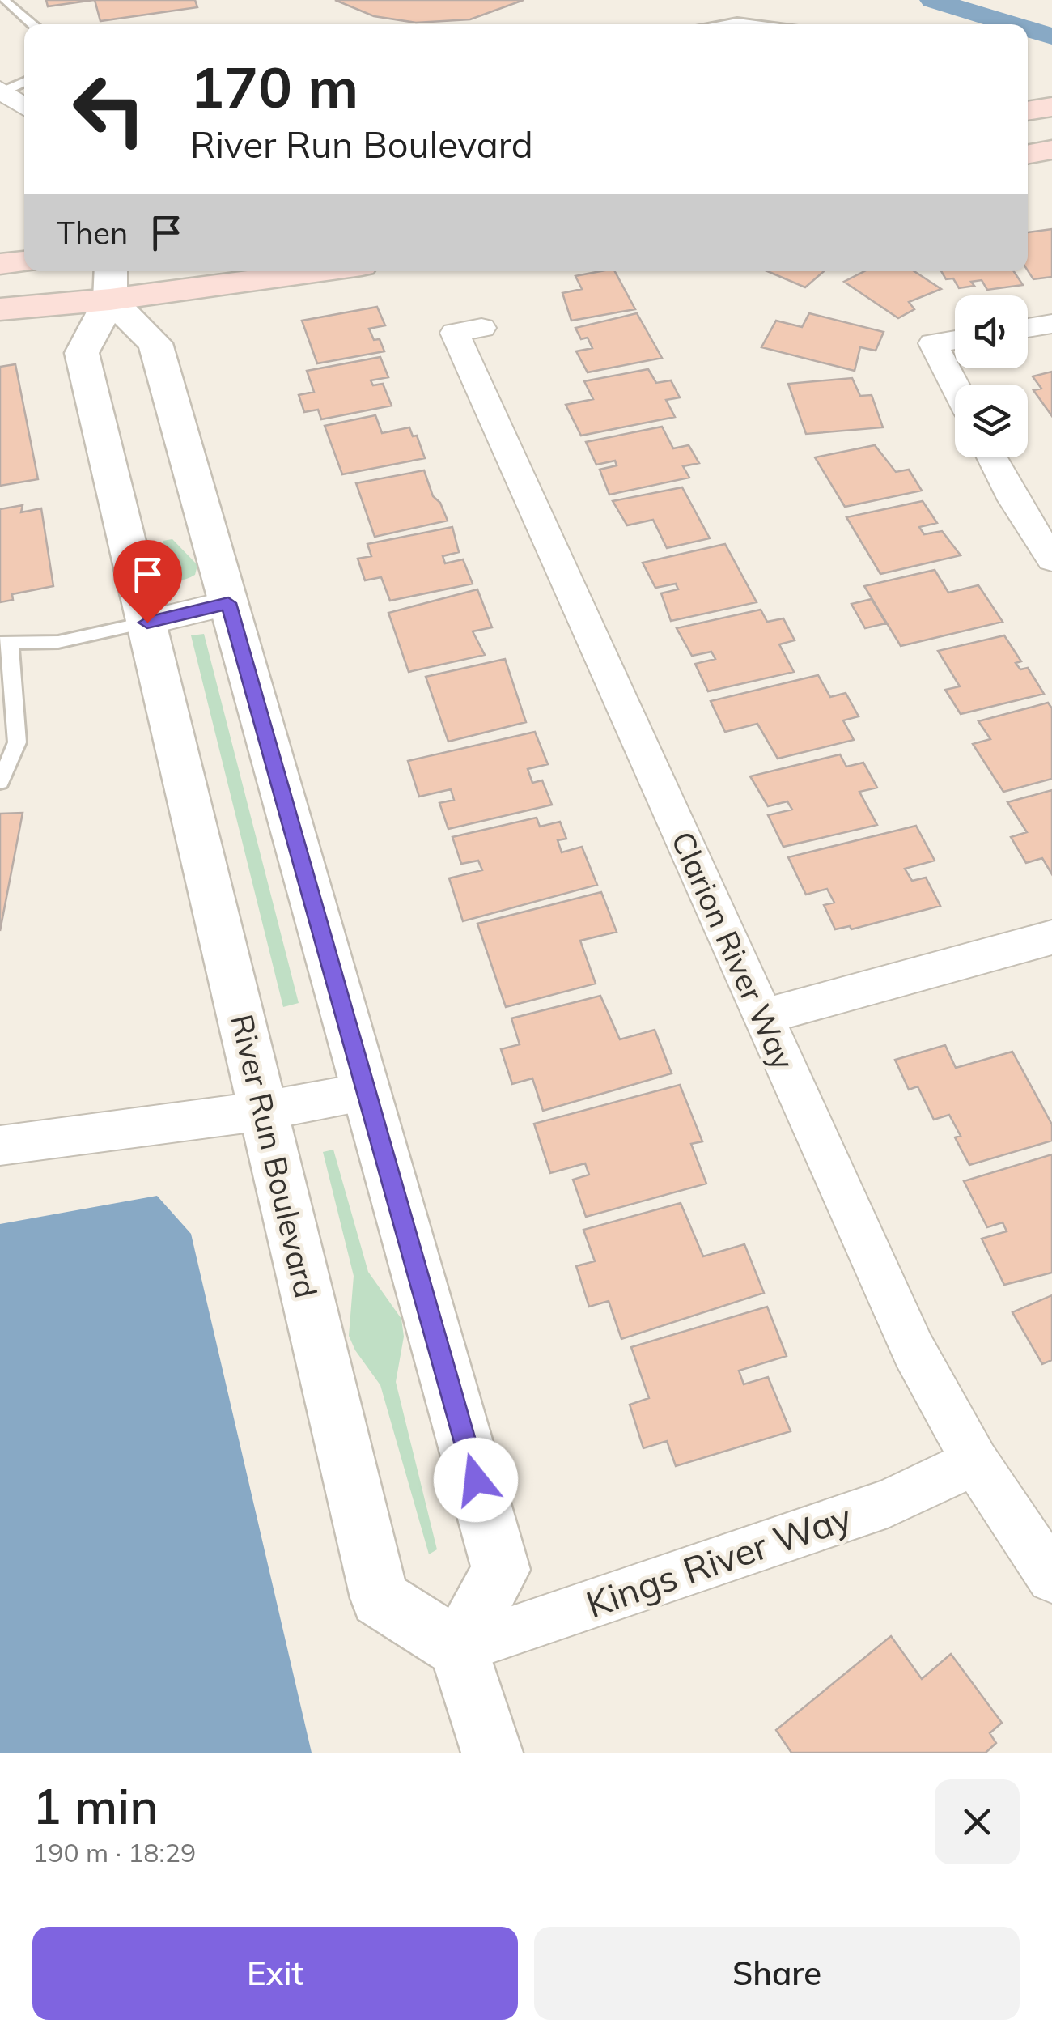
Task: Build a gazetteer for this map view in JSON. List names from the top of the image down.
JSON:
{
  "streets": {
    "street": ["Clarion River Way", "River Run Boulevard", "Kings River Way"]
  },
  "crossings": [
    ["Clarion River Way", "Kings River Way"],
    ["River Run Boulevard", "Kings River Way"]
  ],
  "page": {
    "turn": ["170 m", "River Run Boulevard"],
    "then": "Then",
    "heading": ["1 min", "190 m · 18:29"],
    "buttons": ["Exit", "Share"]
  }
}
